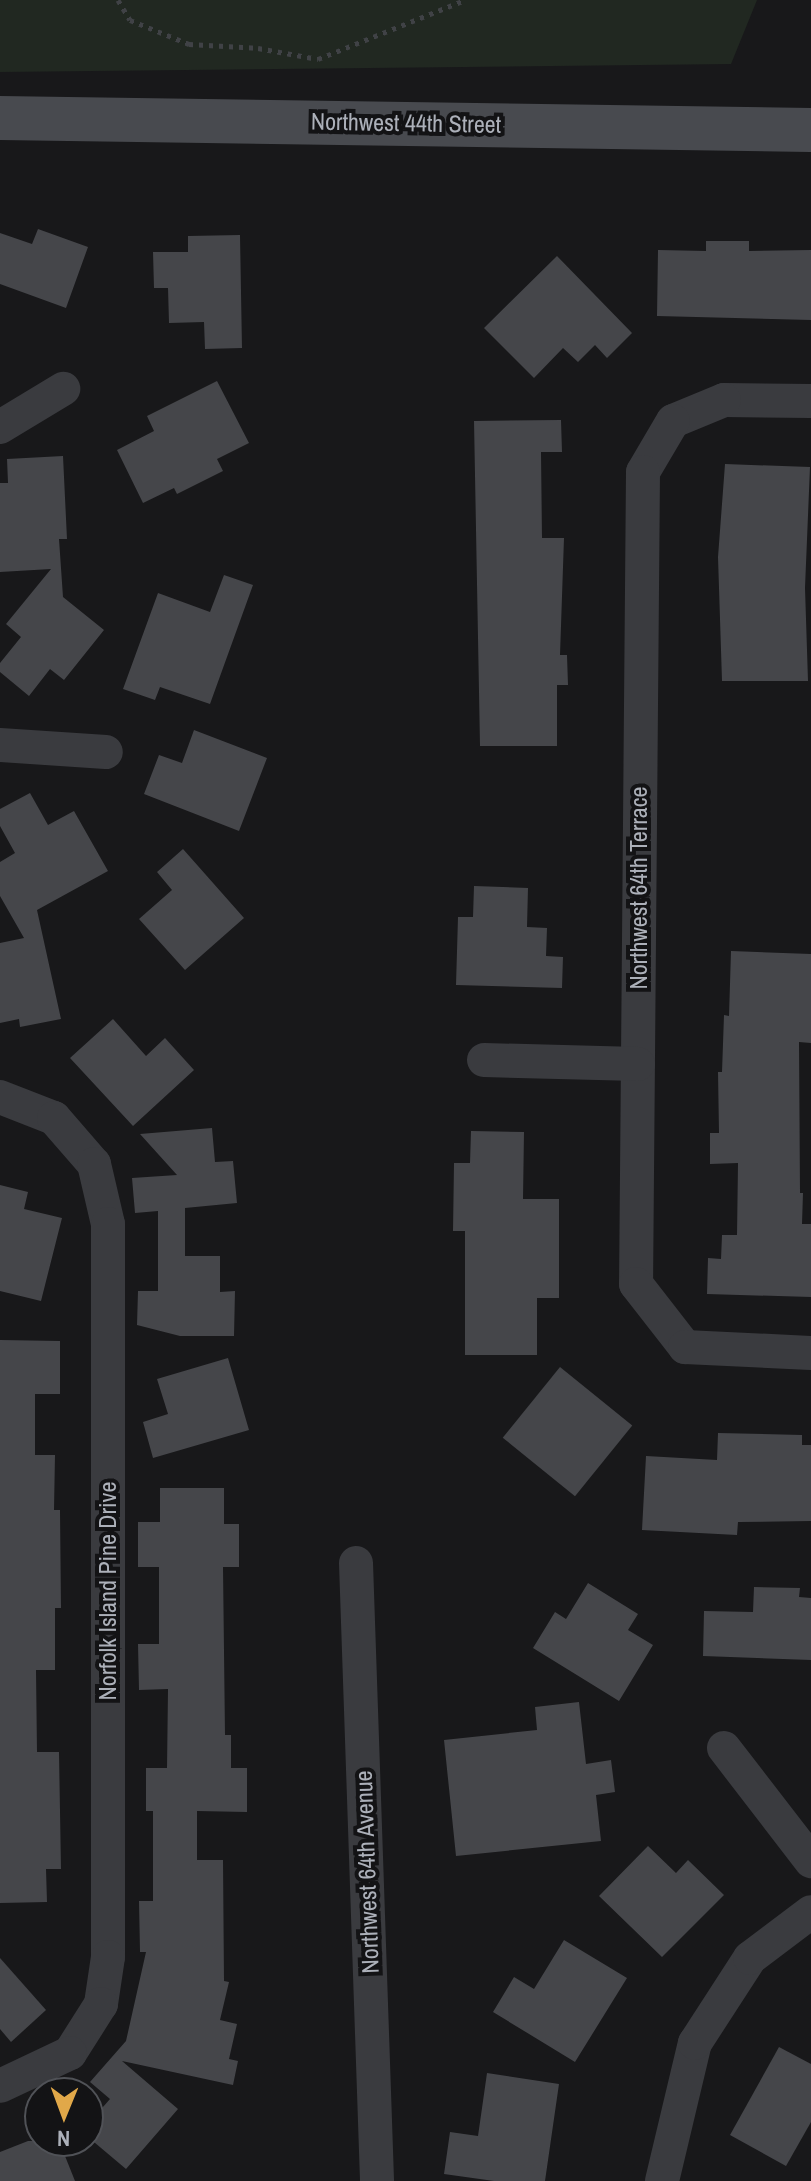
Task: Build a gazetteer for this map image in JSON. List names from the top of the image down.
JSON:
{
  "streets": {
    "street": [
      "Northwest 44th Street",
      "Northwest 64th Terrace",
      "Norfolk Island Pine Drive",
      "Northwest 64th Avenue"
    ]
  },
  "north": "bottom"
}
